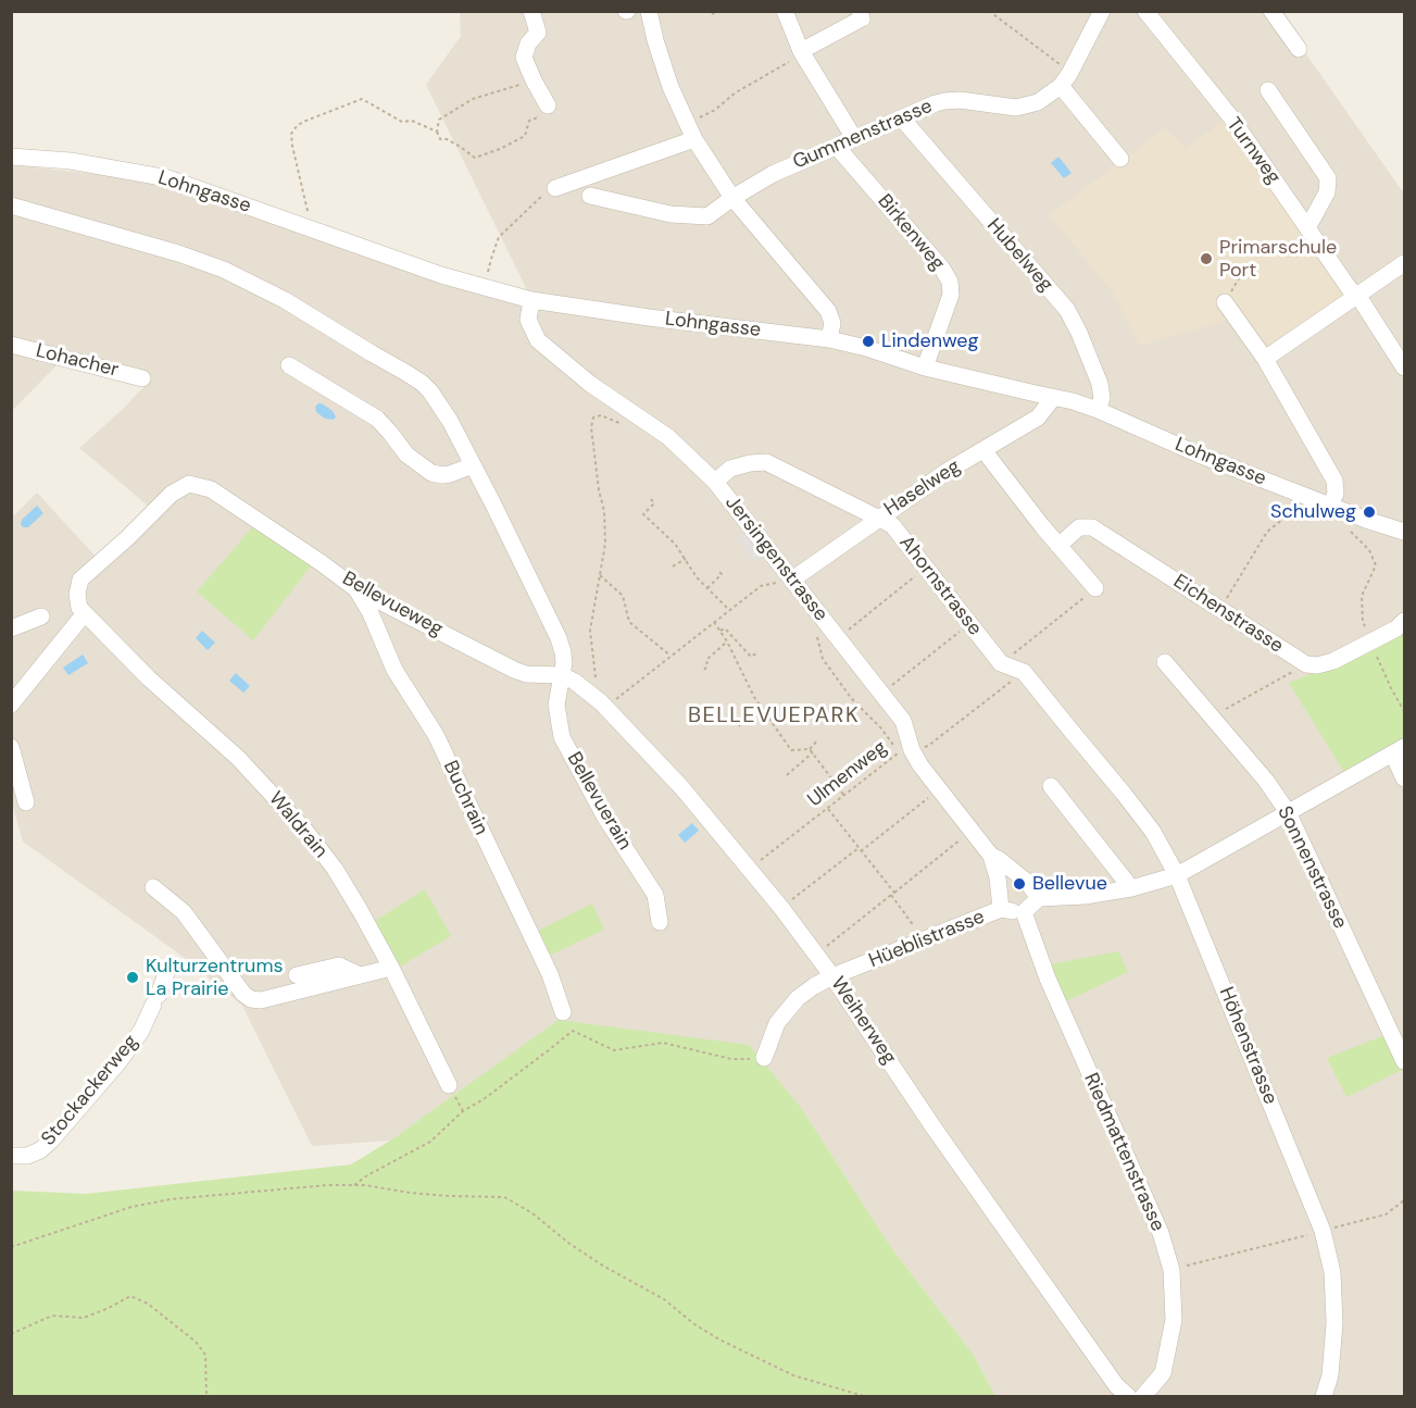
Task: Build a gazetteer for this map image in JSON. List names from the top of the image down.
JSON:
{
  "streets": {
    "street": [
      "Gummenstrasse",
      "Turnweg",
      "Lohngasse",
      "Birkenweg",
      "Hubelweg",
      "Lohacher",
      "Haselweg",
      "Jersingenstrasse",
      "Ahornstrasse",
      "Bellevueweg",
      "Eichenstrasse",
      "Buchrain",
      "Bellevuerain",
      "Waldrain",
      "Sonnenstrasse",
      "Hüeblistrasse",
      "Weiherweg",
      "Höhenstrasse",
      "Stockackerweg",
      "Riedmattenstrasse"
    ],
    "path": ["Ulmenweg"]
  },
  "crossings": [
    ["Gummenstrasse", "Birkenweg"],
    ["Gummenstrasse", "Hubelweg"],
    ["Lohngasse", "Birkenweg"],
    ["Lohngasse", "Hubelweg"],
    ["Lohngasse", "Haselweg"],
    ["Lohngasse", "Jersingenstrasse"],
    ["Haselweg", "Jersingenstrasse"],
    ["Haselweg", "Ahornstrasse"],
    ["Jersingenstrasse", "Ahornstrasse"],
    ["Jersingenstrasse", "Ulmenweg"],
    ["Bellevueweg", "Buchrain"],
    ["Bellevueweg", "Bellevuerain"],
    ["Bellevueweg", "Waldrain"],
    ["Bellevueweg", "Weiherweg"],
    ["Ulmenweg", "Höhenstrasse"],
    ["Bellevuerain", "Weiherweg"],
    ["Hüeblistrasse", "Weiherweg"],
    ["Hüeblistrasse", "Riedmattenstrasse"]
  ],
  "districts": ["BELLEVUEPARK"],
  "places": [
    "Primarschule Port",
    "Lindenweg",
    "Schulweg",
    "Bellevue",
    "Kulturzentrums La Prairie"
  ]
}
